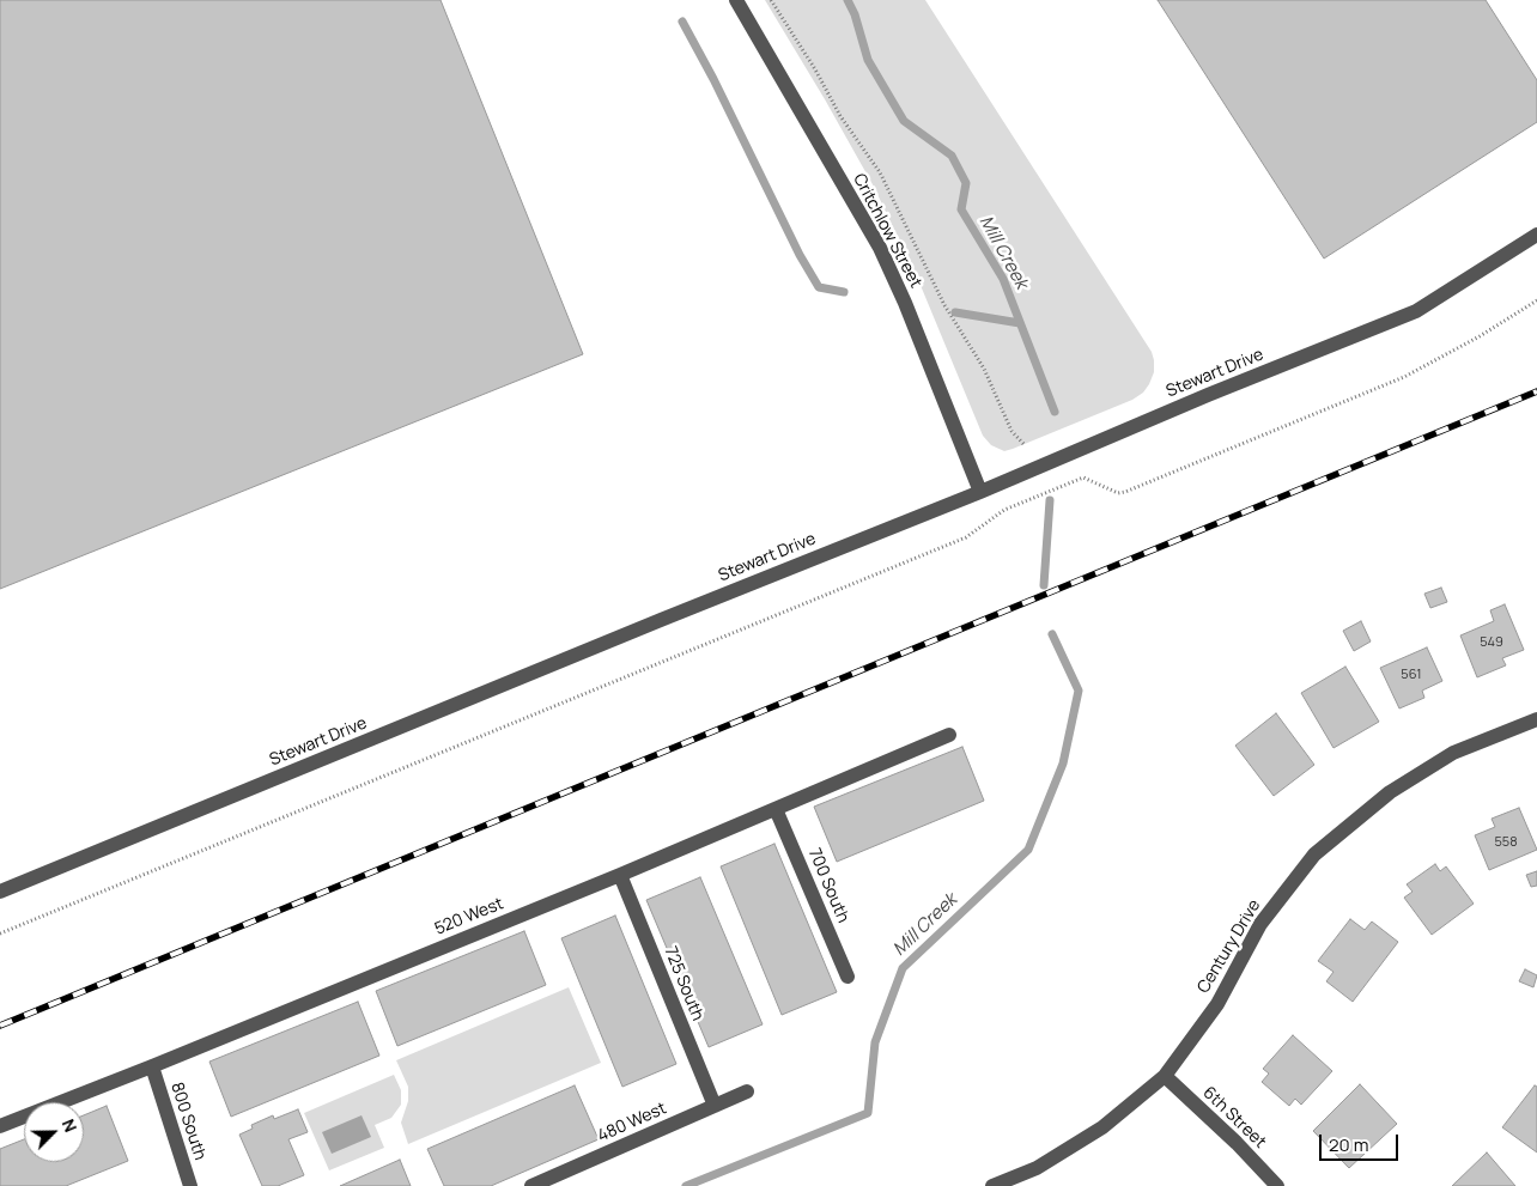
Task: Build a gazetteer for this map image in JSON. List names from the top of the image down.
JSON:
{
  "streets": {
    "street": [
      "Critchlow Street",
      "Stewart Drive",
      "700 South",
      "520 West",
      "Century Drive",
      "725 South",
      "6th Street",
      "800 South",
      "480 West"
    ]
  },
  "crossings": [
    ["Critchlow Street", "Stewart Drive"],
    ["700 South", "520 West"],
    ["520 West", "725 South"],
    ["520 West", "800 South"],
    ["Century Drive", "6th Street"],
    ["725 South", "480 West"]
  ],
  "water": ["Mill Creek"],
  "house_numbers": ["549", "561", "558"],
  "scale_bar": "20 m",
  "north": "top right"
}
